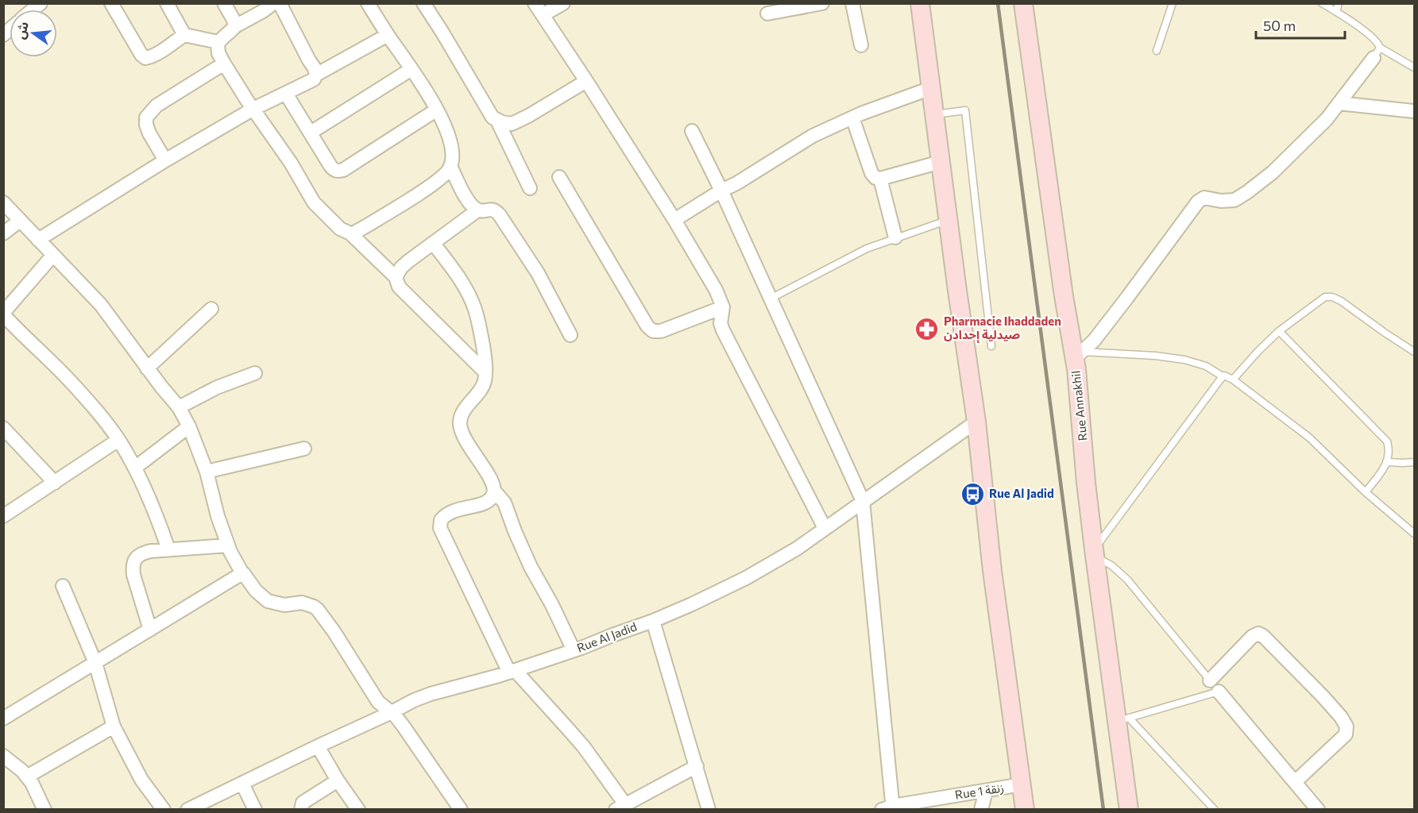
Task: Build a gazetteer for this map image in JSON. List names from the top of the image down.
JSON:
{
  "streets": {
    "main road": ["Rue Annakhil"],
    "street": ["Rue Al Jadid", "Rue 1 زنقة"]
  },
  "places": {
    "pharmacy": ["Pharmacie Ihaddaden صيدلية إحدادن"],
    "bus stop": ["Rue Al Jadid"]
  },
  "scale_bar": "50 m",
  "north": "left"
}
